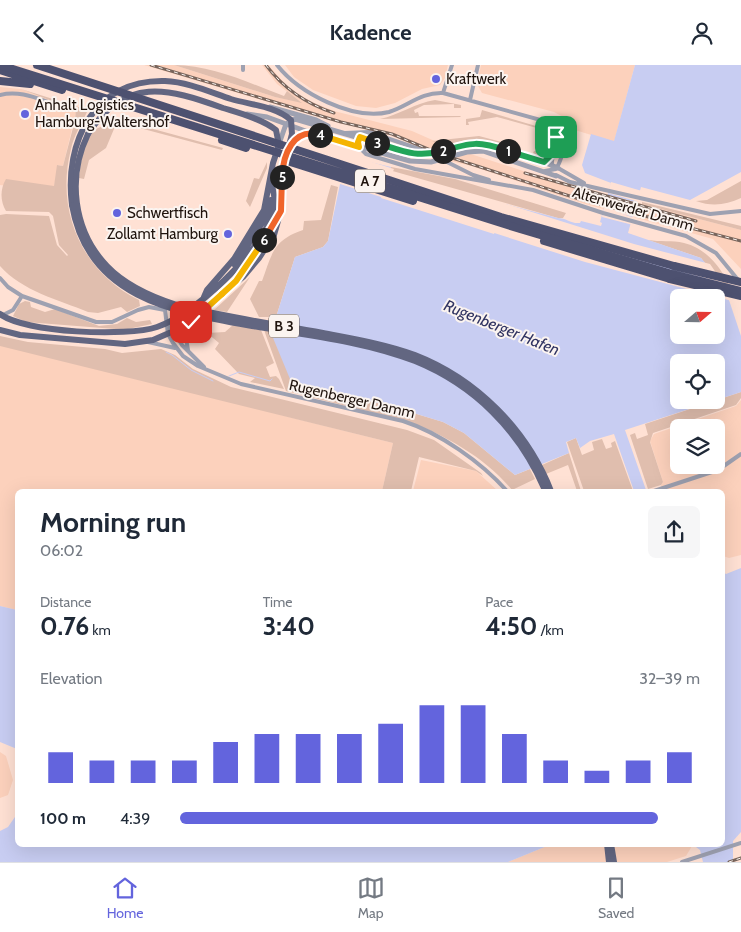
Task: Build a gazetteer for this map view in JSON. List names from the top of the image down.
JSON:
{
  "streets": {
    "highway": ["A 7"],
    "main road": ["B 3"],
    "street": ["Altenwerder Damm", "Rugenberger Damm"]
  },
  "crossings": [
    ["A 7", "Altenwerder Damm"],
    ["Altenwerder Damm", "B 3"]
  ],
  "water": ["Rugenberger Hafen"],
  "places": [
    "Kraftwerk",
    "Anhalt Logistics Hamburg-Waltershof",
    "Schwertfisch",
    "Zollamt Hamburg"
  ],
  "north": "right",
  "page": {
    "header": "Kadence",
    "pins": [
      "4",
      "3",
      "1",
      "2",
      "5",
      "6"
    ],
    "heading": ["Morning run", "06:02"],
    "stats": [
      ["Distance", "0.76 km"],
      ["Time", "3:40"],
      ["Pace", "4:50 /km"]
    ],
    "chart": ["Elevation", "32–39 m"],
    "list": [
      {
        "name": "100 m",
        "note": "4:39"
      }
    ],
    "tabs": ["Home", "Map", "Saved"]
  }
}
